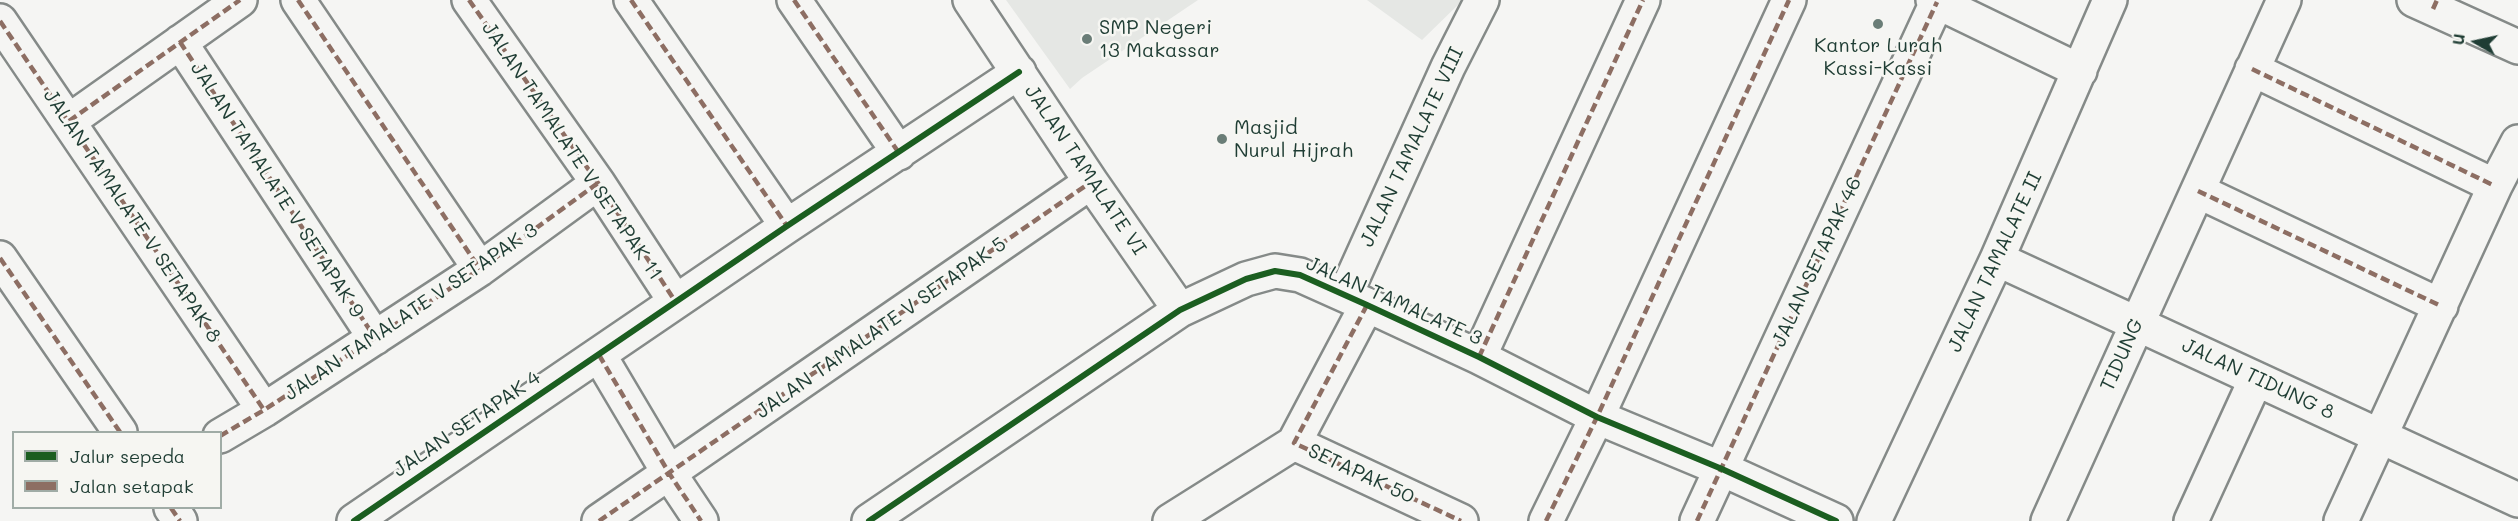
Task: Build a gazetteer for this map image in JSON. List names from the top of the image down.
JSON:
{
  "streets": {
    "street": [
      "JALAN TAMALATE VIII",
      "JALAN TAMALATE V SETAPAK 11",
      "JALAN TAMALATE VI",
      "JALAN TAMALATE V SETAPAK 9",
      "JALAN TAMALATE V SETAPAK 8",
      "JALAN SETAPAK 46",
      "JALAN TAMALATE II",
      "JALAN TAMALATE 3",
      "JALAN TAMALATE V SETAPAK 3",
      "JALAN TAMALATE V SETAPAK 5",
      "TIDUNG",
      "JALAN TIDUNG 8",
      "JALAN SETAPAK 4",
      "SETAPAK 50"
    ]
  },
  "crossings": [
    ["JALAN TAMALATE VIII", "JALAN TAMALATE 3"],
    ["JALAN TAMALATE VIII", "SETAPAK 50"],
    ["JALAN TAMALATE V SETAPAK 11", "JALAN TAMALATE V SETAPAK 3"],
    ["JALAN TAMALATE V SETAPAK 11", "JALAN SETAPAK 4"],
    ["JALAN TAMALATE VI", "JALAN TAMALATE 3"],
    ["JALAN TAMALATE VI", "JALAN TAMALATE V SETAPAK 5"],
    ["JALAN TAMALATE VI", "JALAN SETAPAK 4"],
    ["JALAN TAMALATE V SETAPAK 9", "JALAN TAMALATE V SETAPAK 3"],
    ["JALAN TAMALATE V SETAPAK 8", "JALAN TAMALATE V SETAPAK 3"],
    ["JALAN SETAPAK 46", "JALAN TAMALATE 3"],
    ["JALAN TAMALATE II", "JALAN TIDUNG 8"],
    ["TIDUNG", "JALAN TIDUNG 8"]
  ],
  "places": ["Kantor Lurah Kassi-Kassi", "SMP Negeri 13 Makassar", "Masjid Nurul Hijrah"],
  "legend": ["Jalur sepeda", "Jalan setapak"],
  "north": "left"
}
